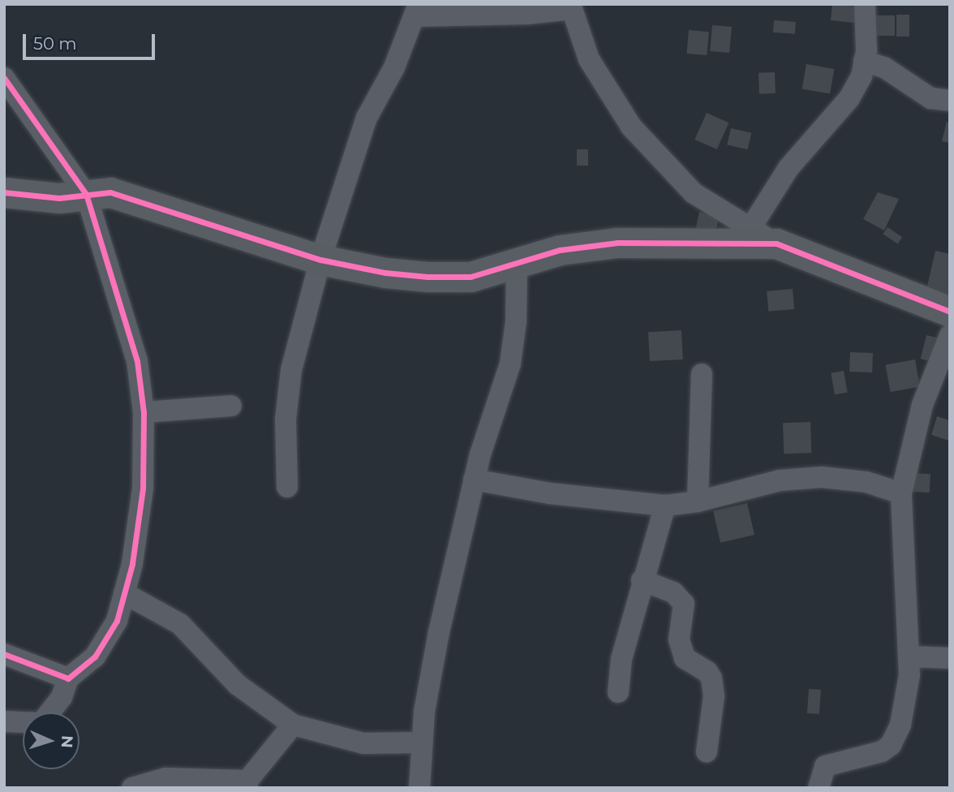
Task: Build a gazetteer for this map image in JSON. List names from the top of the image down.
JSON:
{
  "scale_bar": "50 m",
  "north": "right"
}
